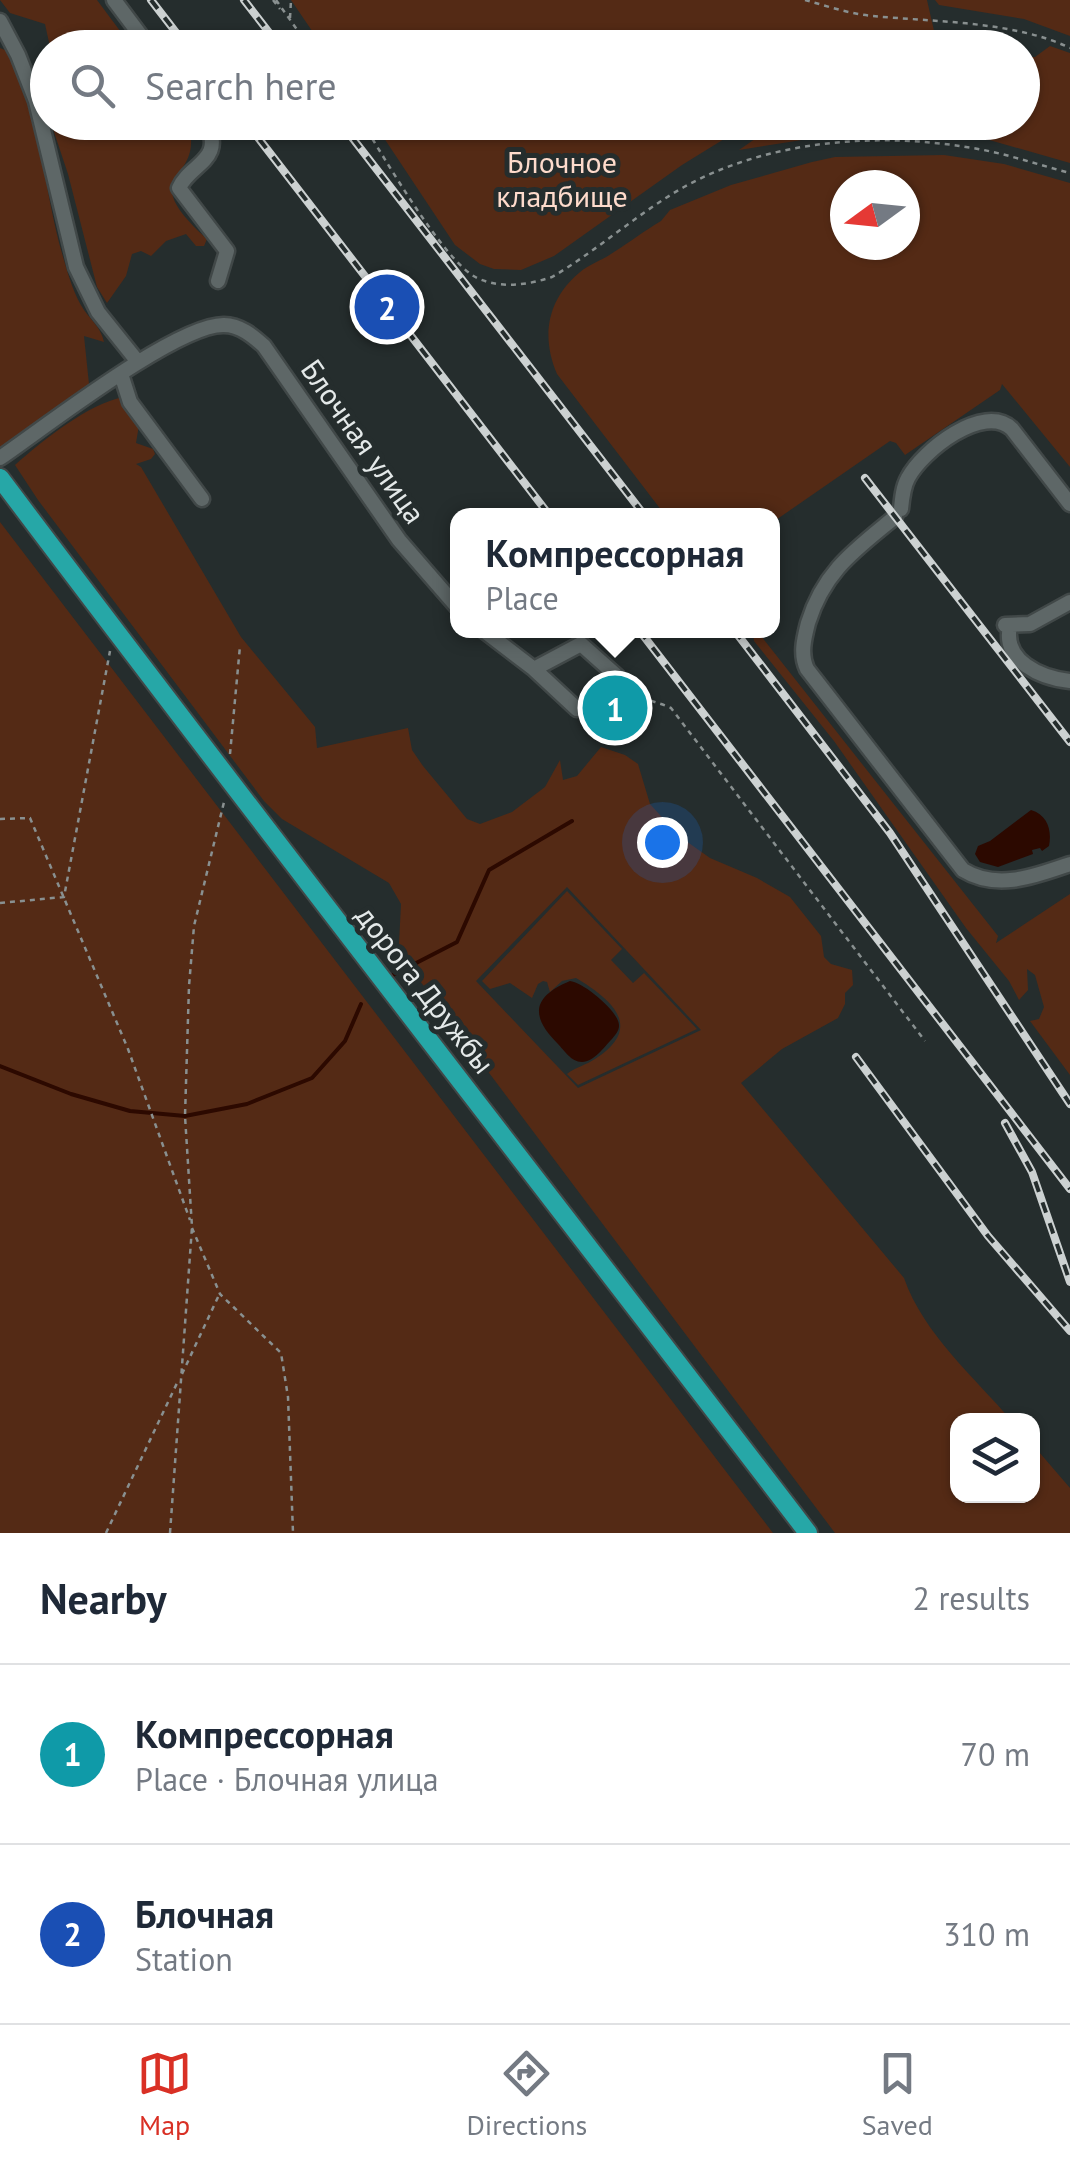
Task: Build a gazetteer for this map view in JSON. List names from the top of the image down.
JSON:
{
  "streets": {
    "main road": ["дорога Дружбы"],
    "street": ["Блочная улица"]
  },
  "parks": ["Блочное кладбище"],
  "north": "left",
  "page": {
    "search": "Search here",
    "pins": ["2", "1"],
    "popup": ["Компрессорная", "Place"],
    "heading": ["Nearby", "2 results"],
    "list": [
      {
        "mark": "1",
        "name": "Компрессорная",
        "note": "Place · Блочная улица",
        "value": "70 m"
      },
      {
        "mark": "2",
        "name": "Блочная",
        "note": "Station",
        "value": "310 m"
      }
    ],
    "nav": ["Map", "Directions", "Saved"]
  }
}
